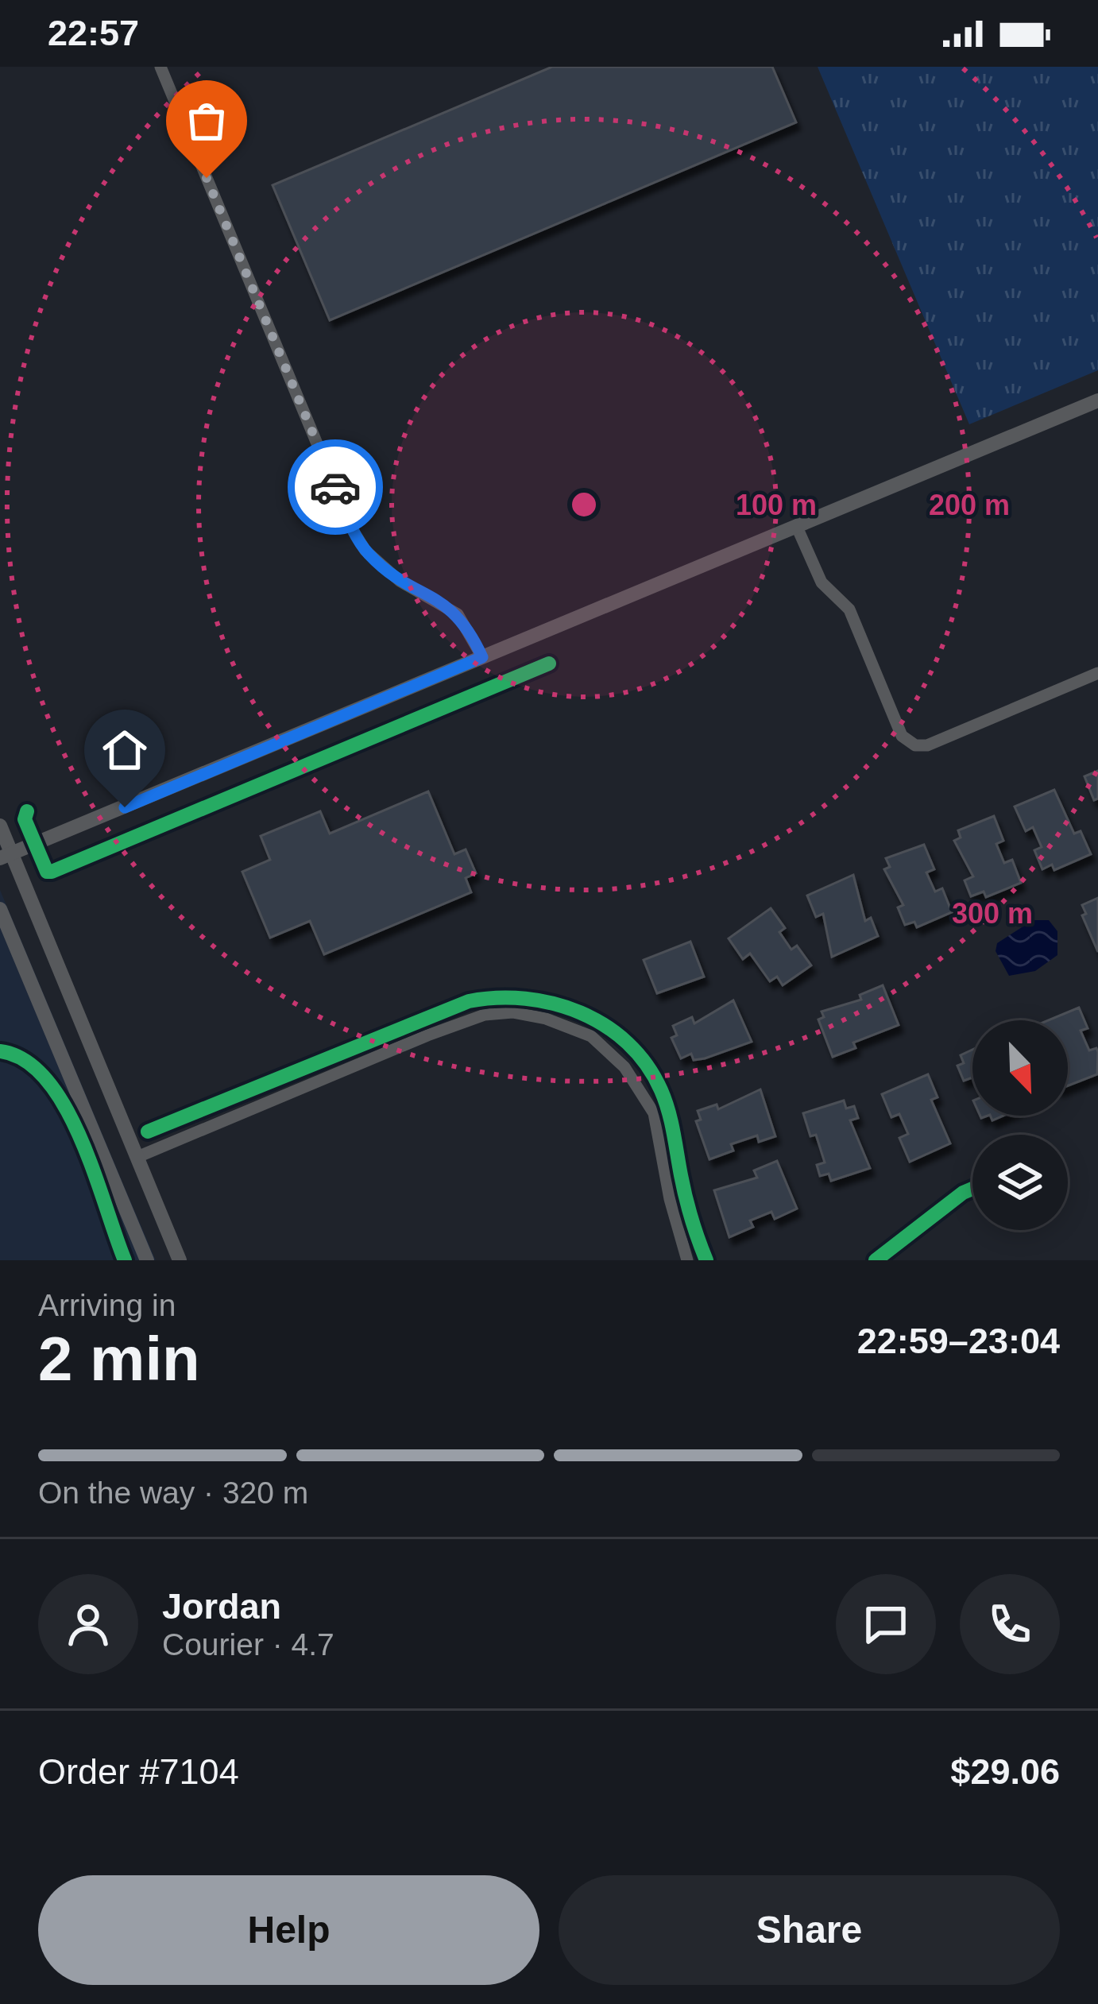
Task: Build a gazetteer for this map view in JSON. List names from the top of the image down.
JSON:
{
  "north": "bottom right",
  "page": {
    "status": "22:57",
    "heading": ["2 min", "Arriving in", "22:59–23:04"],
    "panel": [
      "Jordan",
      "Courier · 4.7",
      "Order #7104",
      "$29.06"
    ],
    "bar": "On the way · 320 m",
    "buttons": ["Help", "Share"]
  },
  "rings": ["100 m", "200 m", "300 m"]
}
